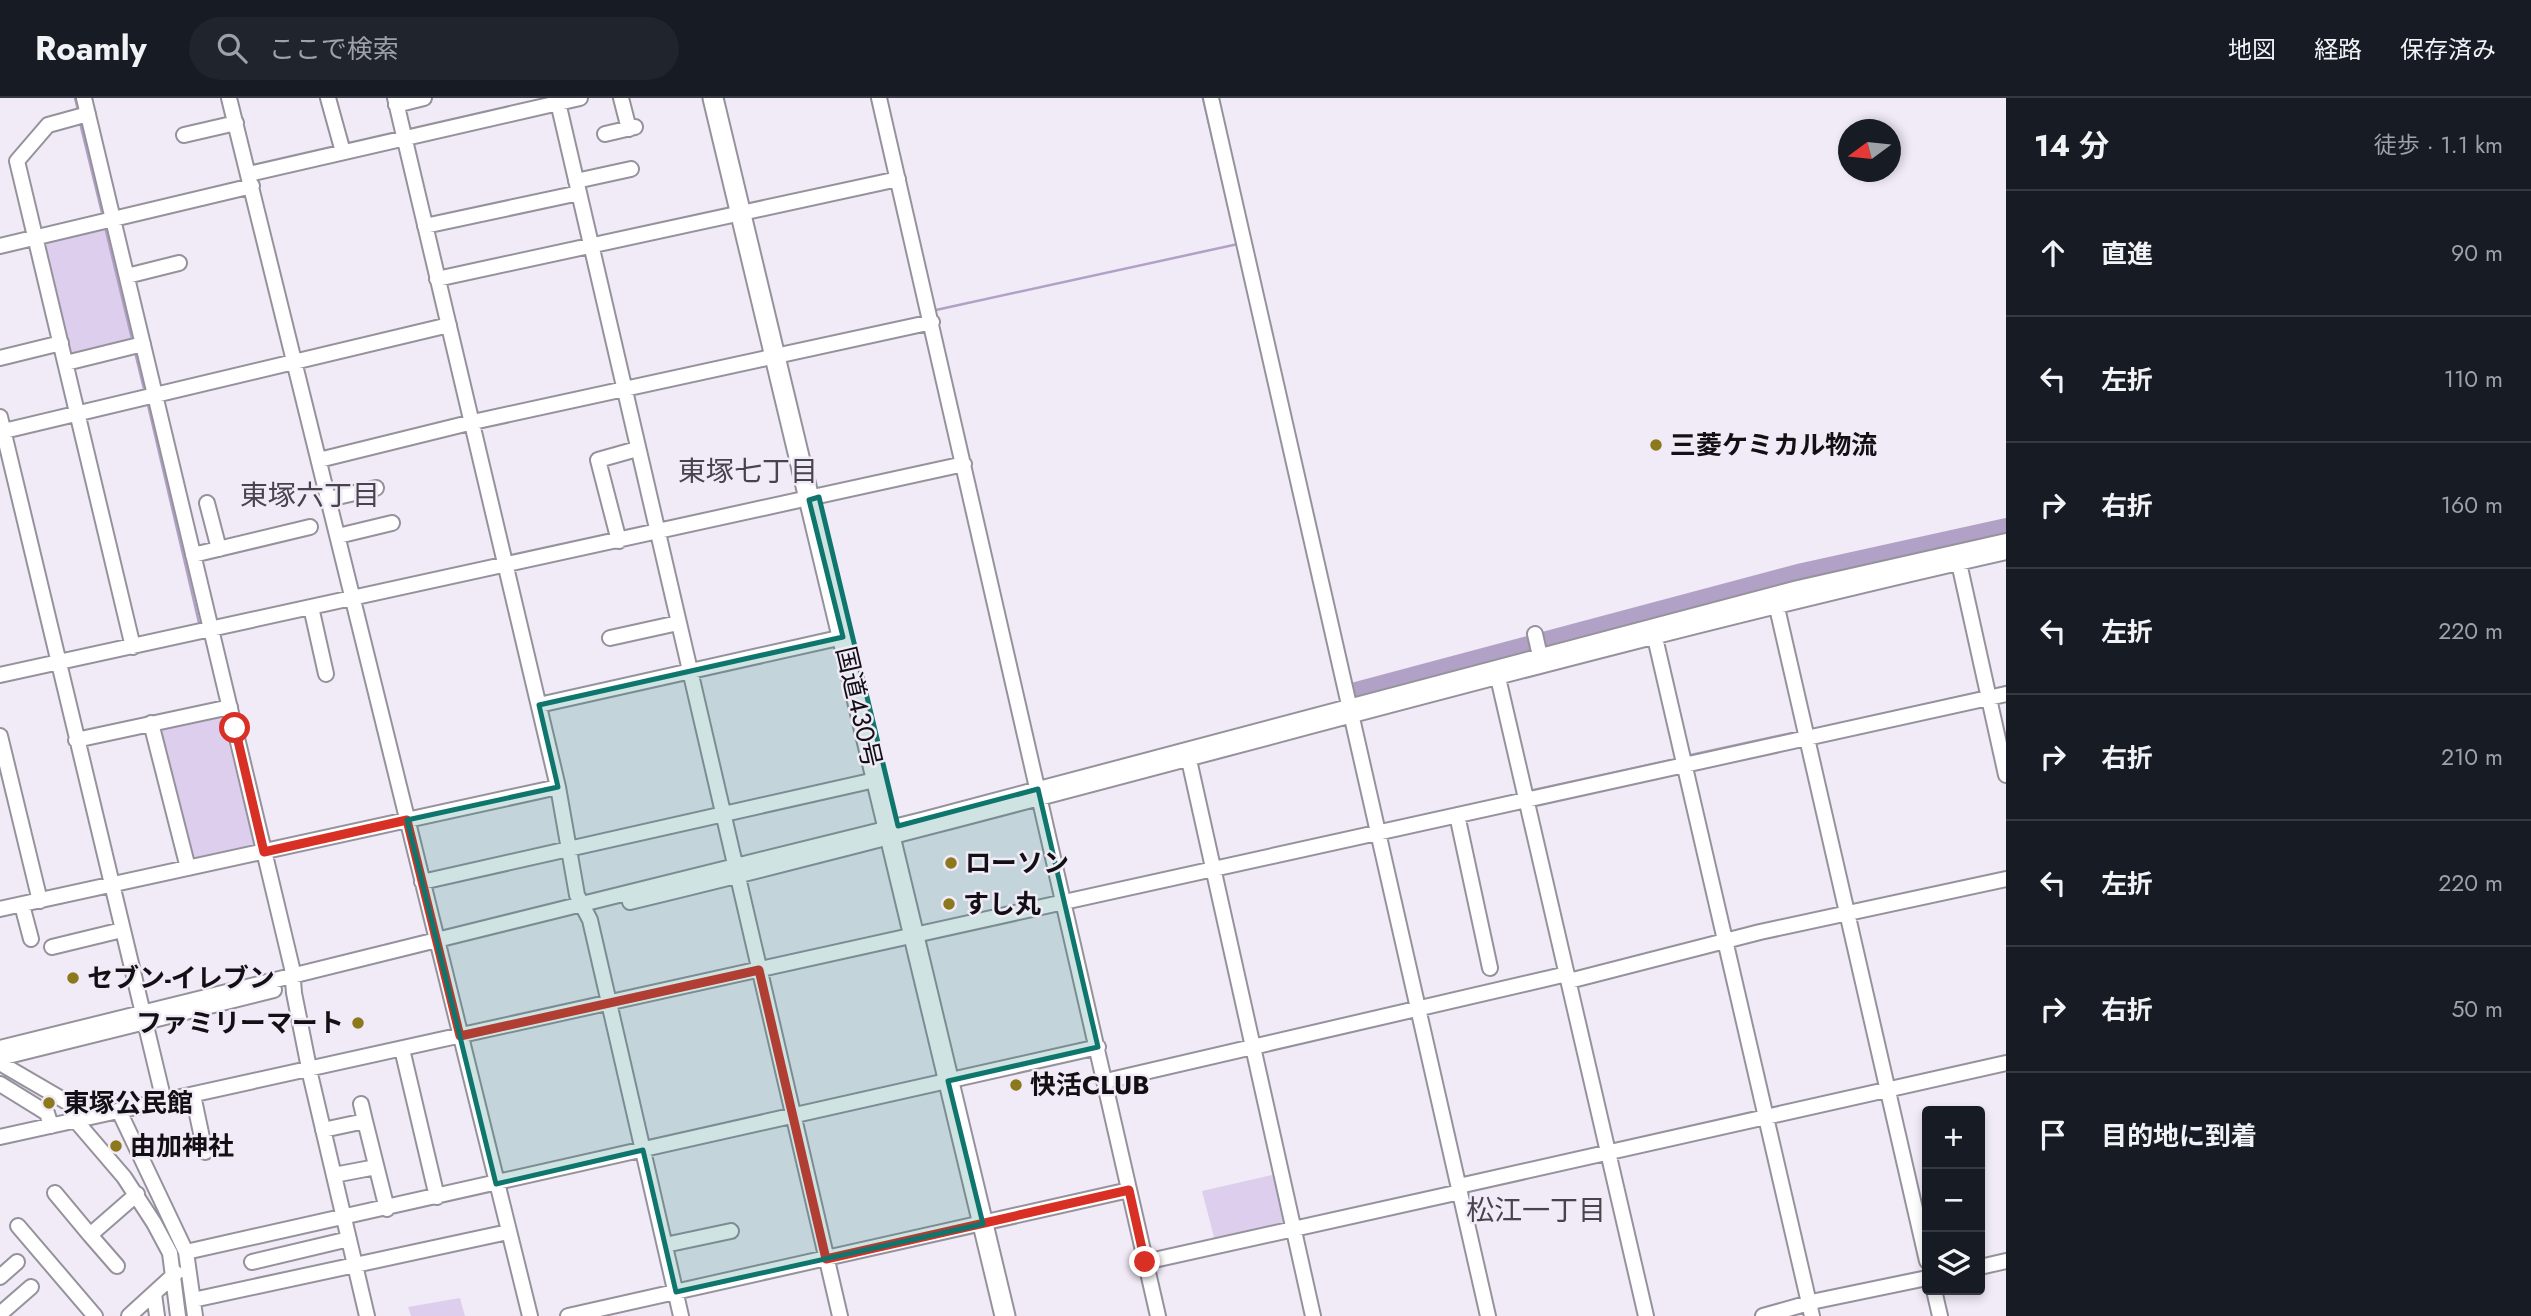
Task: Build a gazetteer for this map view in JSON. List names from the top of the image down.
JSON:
{
  "streets": {
    "highway": ["国道430号"]
  },
  "districts": ["東塚七丁目", "東塚六丁目", "松江一丁目"],
  "places": [
    "三菱ケミカル物流",
    "ローソン",
    "すし丸",
    "セブン-イレブン",
    "ファミリーマート",
    "快活CLUB",
    "東塚公民館",
    "由加神社"
  ],
  "north": "left",
  "page": {
    "header": "Roamly",
    "search": "ここで検索",
    "nav": ["地図", "経路", "保存済み"],
    "heading": ["14 分", "徒歩 · 1.1 km"],
    "list": [
      ["直進", "90 m"],
      ["左折", "110 m"],
      ["右折", "160 m"],
      ["左折", "220 m"],
      ["右折", "210 m"],
      ["左折", "220 m"],
      ["右折", "50 m"],
      "目的地に到着"
    ],
    "map_buttons": ["+", "−"]
  }
}
